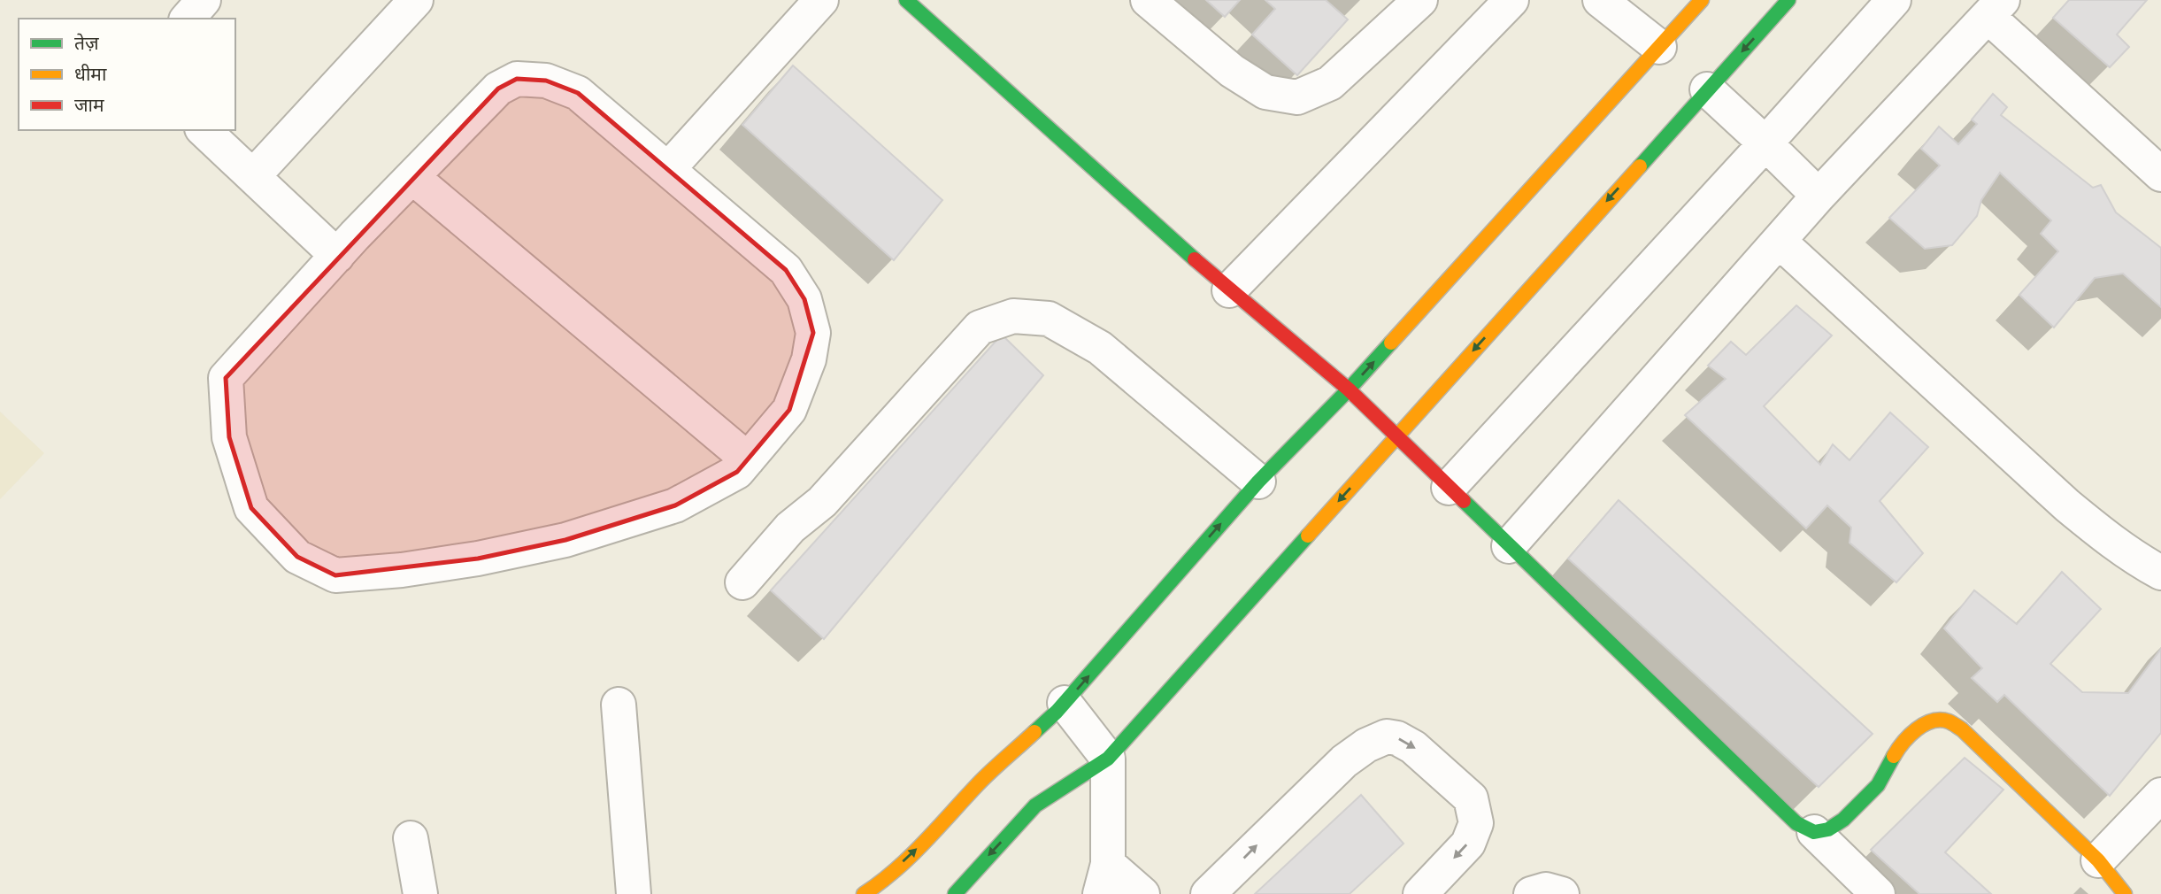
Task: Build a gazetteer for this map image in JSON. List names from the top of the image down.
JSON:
{
  "legend": ["तेज़", "धीमा", "जाम"]
}
